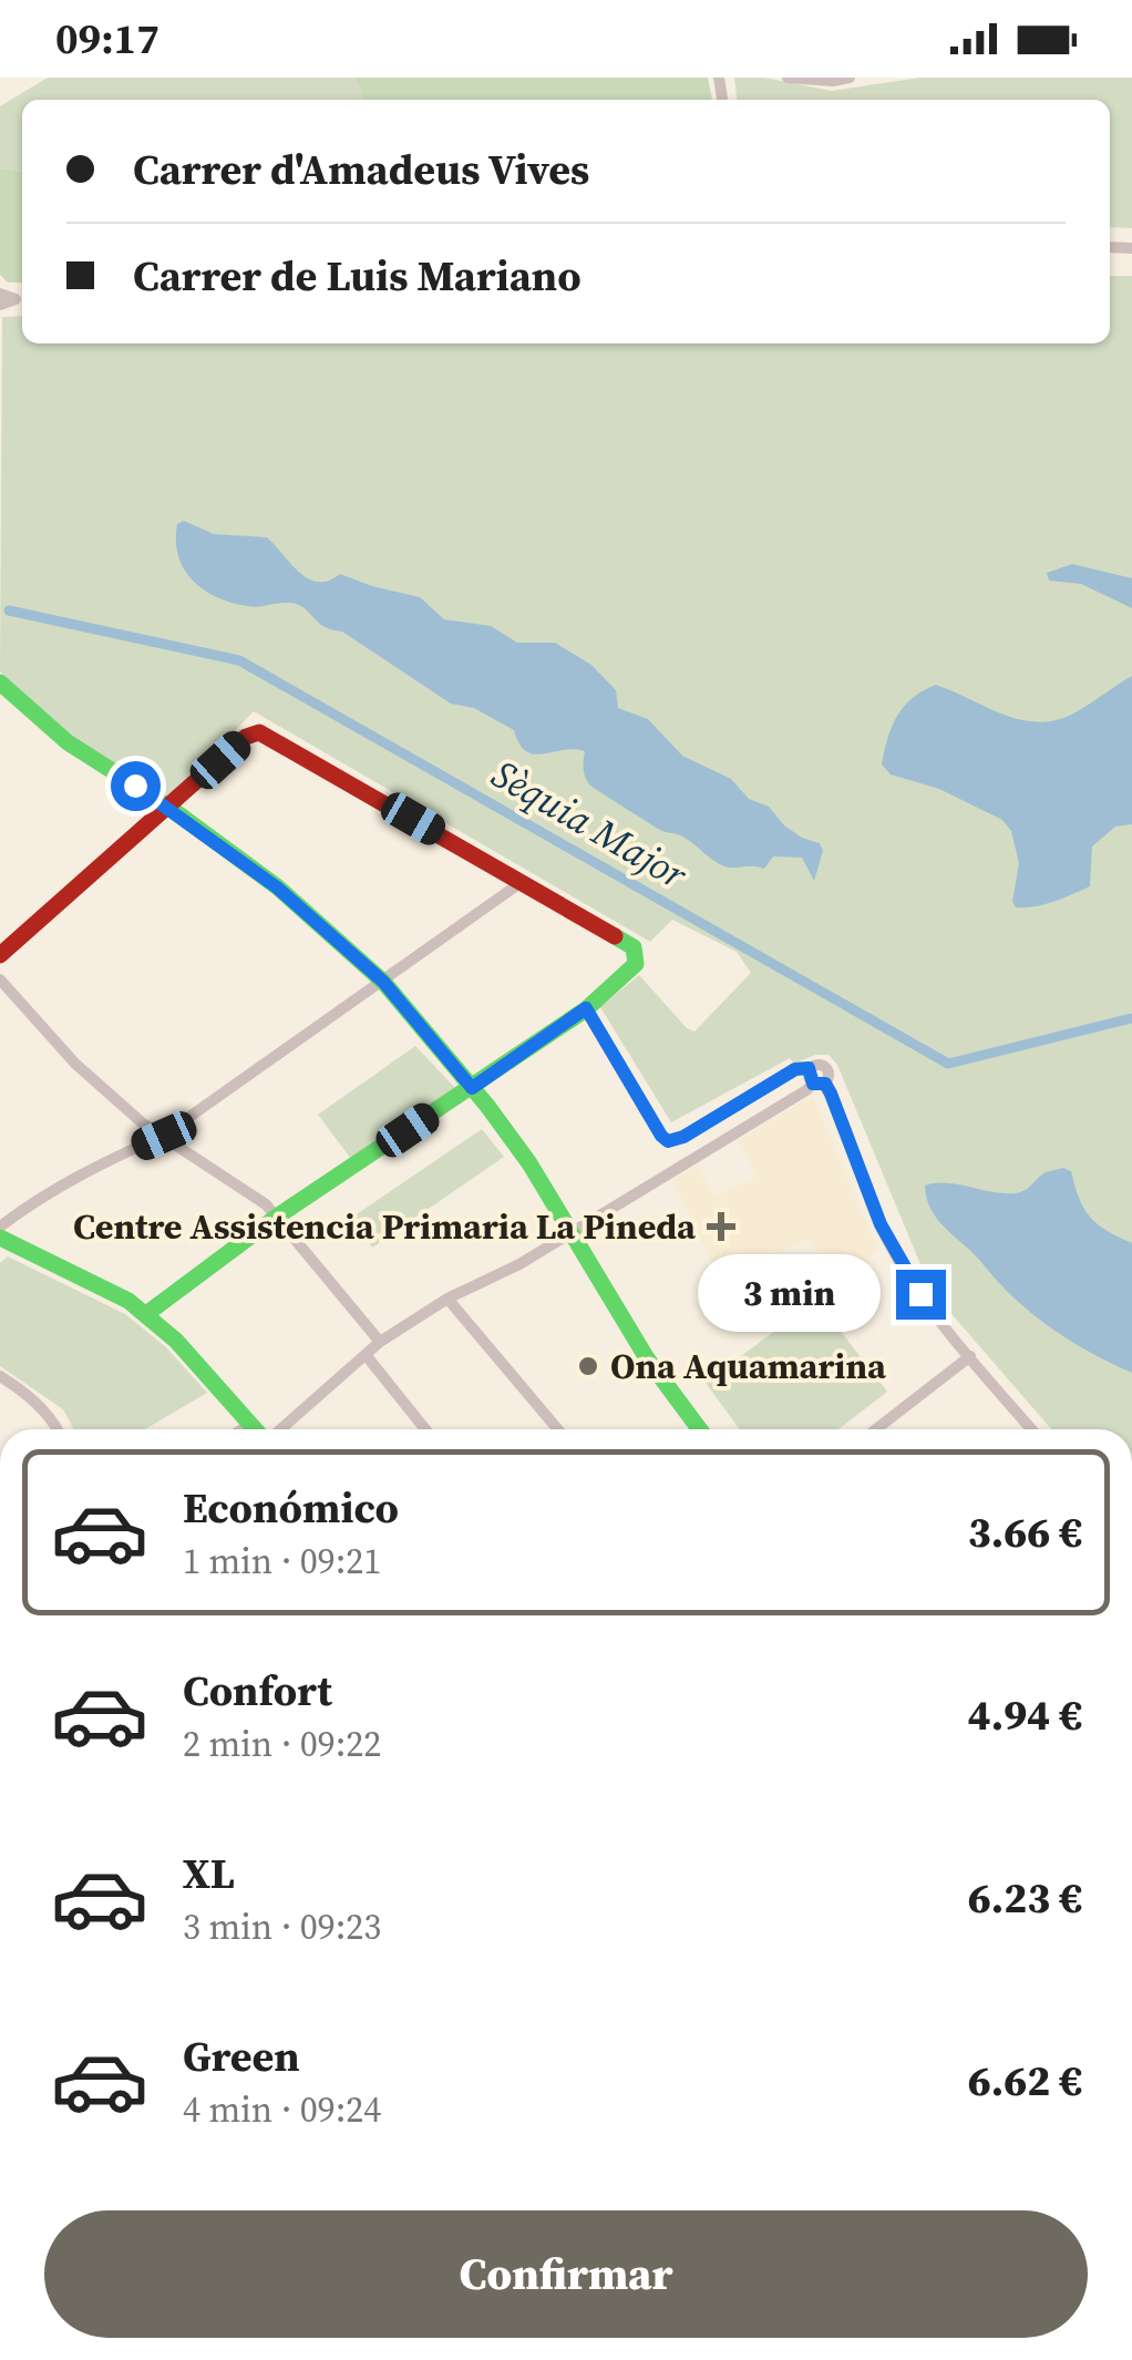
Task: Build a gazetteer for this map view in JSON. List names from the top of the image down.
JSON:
{
  "water": ["Sèquia Major"],
  "places": {
    "health": ["Centre Assistencia Primaria La Pineda"],
    "other": ["Ona Aquamarina"]
  },
  "page": {
    "status": "09:17",
    "banner": ["Carrer d'Amadeus Vives", "Carrer de Luis Mariano"],
    "bubble": "3 min",
    "list": [
      {
        "name": "Económico",
        "note": "1 min · 09:21",
        "value": "3.66 €"
      },
      {
        "name": "Confort",
        "note": "2 min · 09:22",
        "value": "4.94 €"
      },
      {
        "name": "XL",
        "note": "3 min · 09:23",
        "value": "6.23 €"
      },
      {
        "name": "Green",
        "note": "4 min · 09:24",
        "value": "6.62 €"
      }
    ],
    "buttons": "Confirmar"
  }
}
